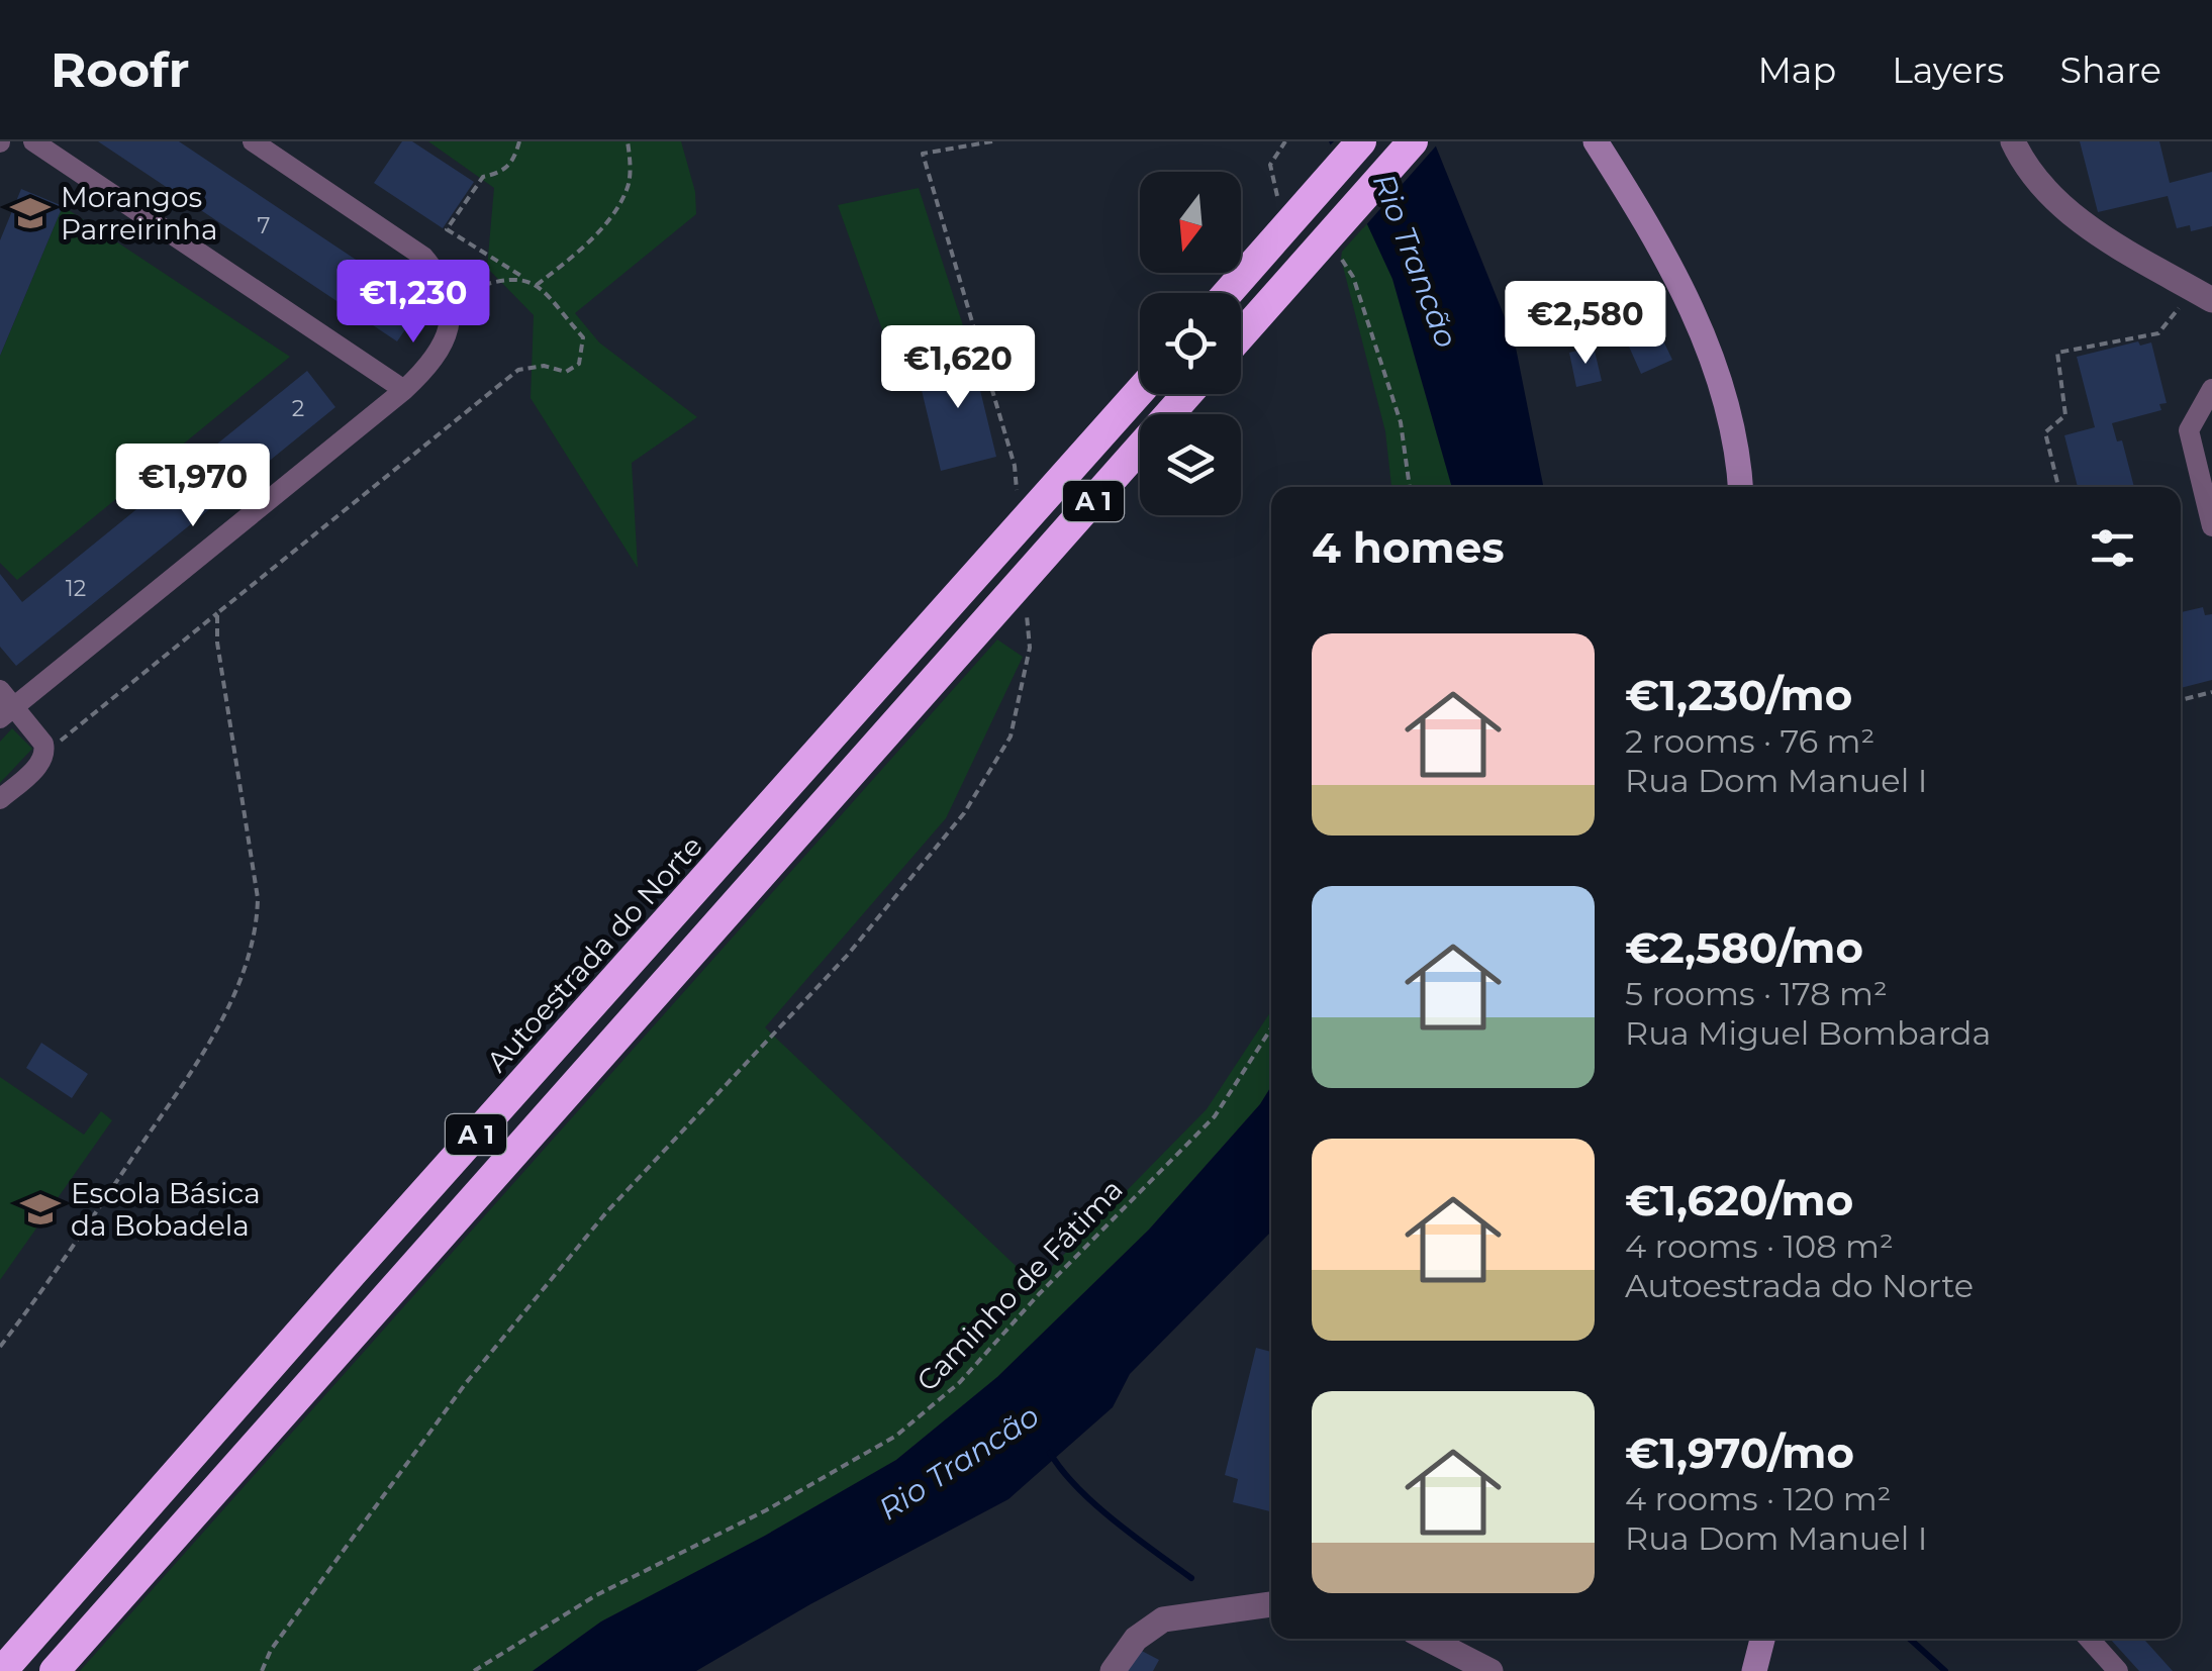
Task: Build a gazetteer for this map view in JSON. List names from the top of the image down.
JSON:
{
  "streets": {
    "highway": ["A 1", "Autoestrada do Norte"],
    "path": ["Caminho de Fátima"]
  },
  "water": ["Rio Trancão"],
  "places": {
    "school or university": ["Morangos Parreirinha", "Escola Básica da Bobadela"]
  },
  "house_numbers": ["7", "2", "12"],
  "north": "bottom",
  "page": {
    "header": "Roofr",
    "nav": ["Map", "Layers", "Share"],
    "price": [
      "€1,230",
      "€2,580",
      "€1,620",
      "€1,970"
    ],
    "heading": "4 homes",
    "list": [
      {
        "name": "€1,230/mo",
        "note": "2 rooms · 76 m² · Rua Dom Manuel I"
      },
      {
        "name": "€2,580/mo",
        "note": "5 rooms · 178 m² · Rua Miguel Bombarda"
      },
      {
        "name": "€1,620/mo",
        "note": "4 rooms · 108 m² · Autoestrada do Norte"
      },
      {
        "name": "€1,970/mo",
        "note": "4 rooms · 120 m² · Rua Dom Manuel I"
      }
    ]
  }
}
